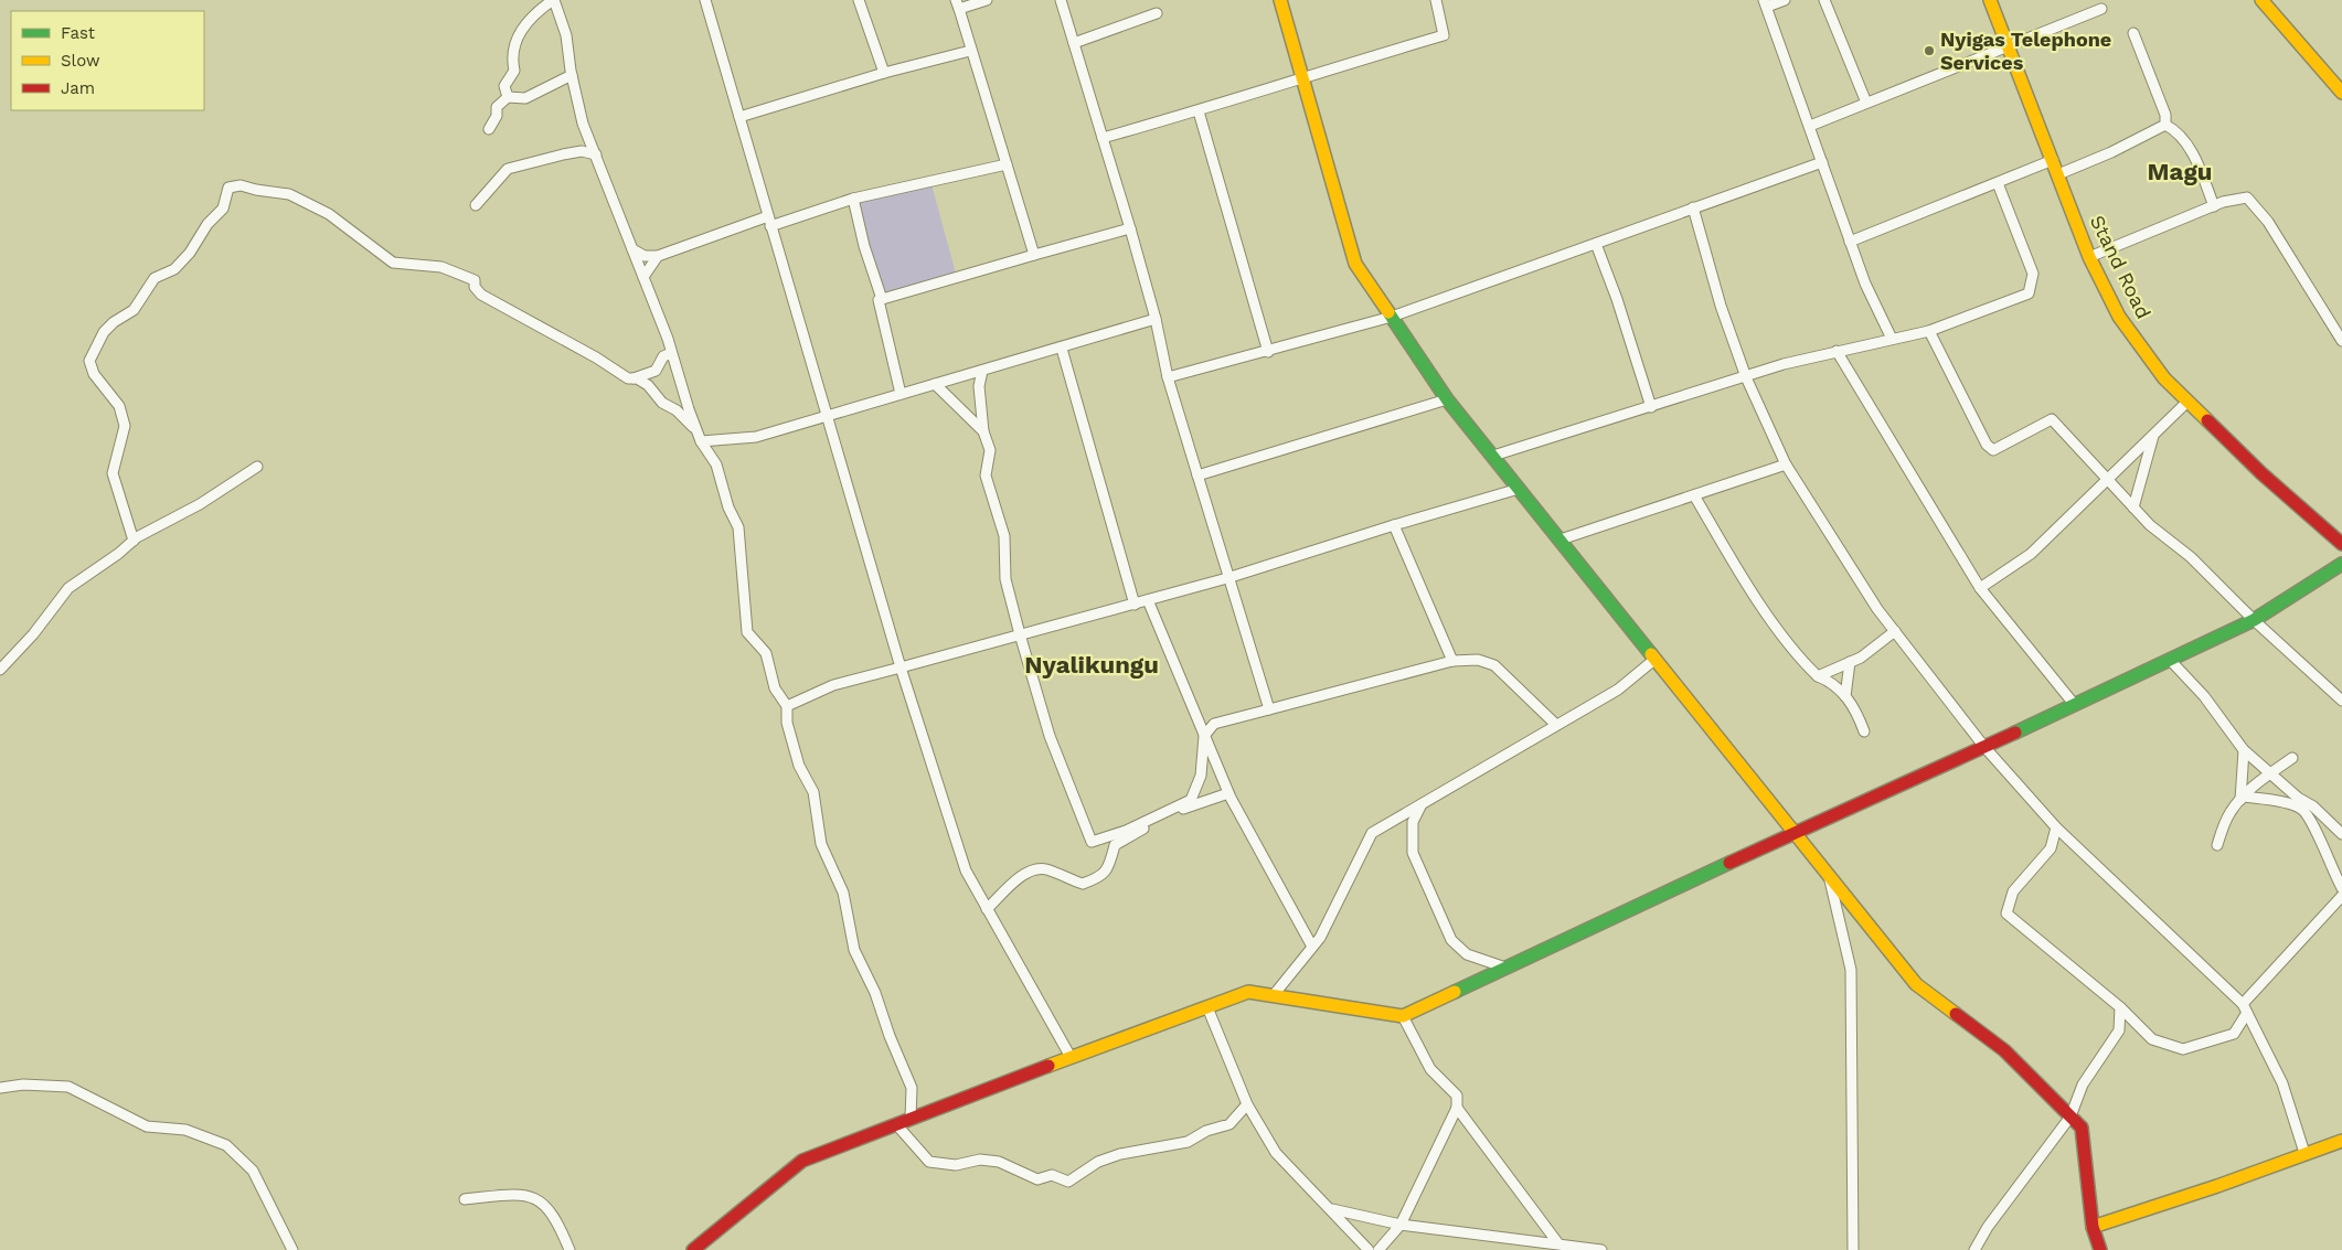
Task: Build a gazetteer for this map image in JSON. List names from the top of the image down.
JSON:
{
  "streets": {
    "main road": ["Stand Road"]
  },
  "districts": ["Magu", "Nyalikungu"],
  "places": ["Nyigas Telephone Services"],
  "legend": ["Fast", "Slow", "Jam"]
}
